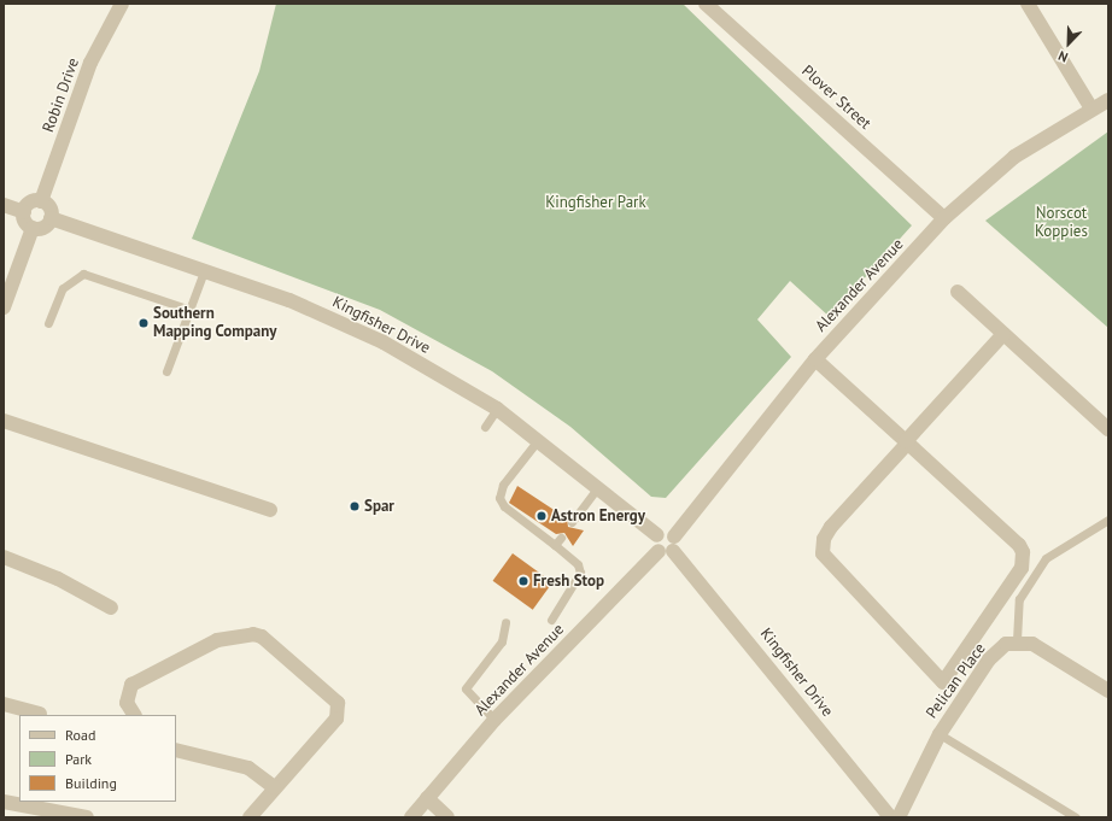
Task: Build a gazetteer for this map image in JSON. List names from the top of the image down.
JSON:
{
  "streets": {
    "street": [
      "Robin Drive",
      "Plover Street",
      "Alexander Avenue",
      "Kingfisher Drive",
      "Pelican Place"
    ]
  },
  "crossings": [
    ["Robin Drive", "Kingfisher Drive"],
    ["Plover Street", "Alexander Avenue"],
    ["Alexander Avenue", "Kingfisher Drive"]
  ],
  "parks": ["Kingfisher Park", "Norscot Koppies"],
  "places": [
    "Southern Mapping Company",
    "Spar",
    "Astron Energy",
    "Fresh Stop"
  ],
  "legend": ["Road", "Park", "Building"],
  "north": "bottom left"
}
